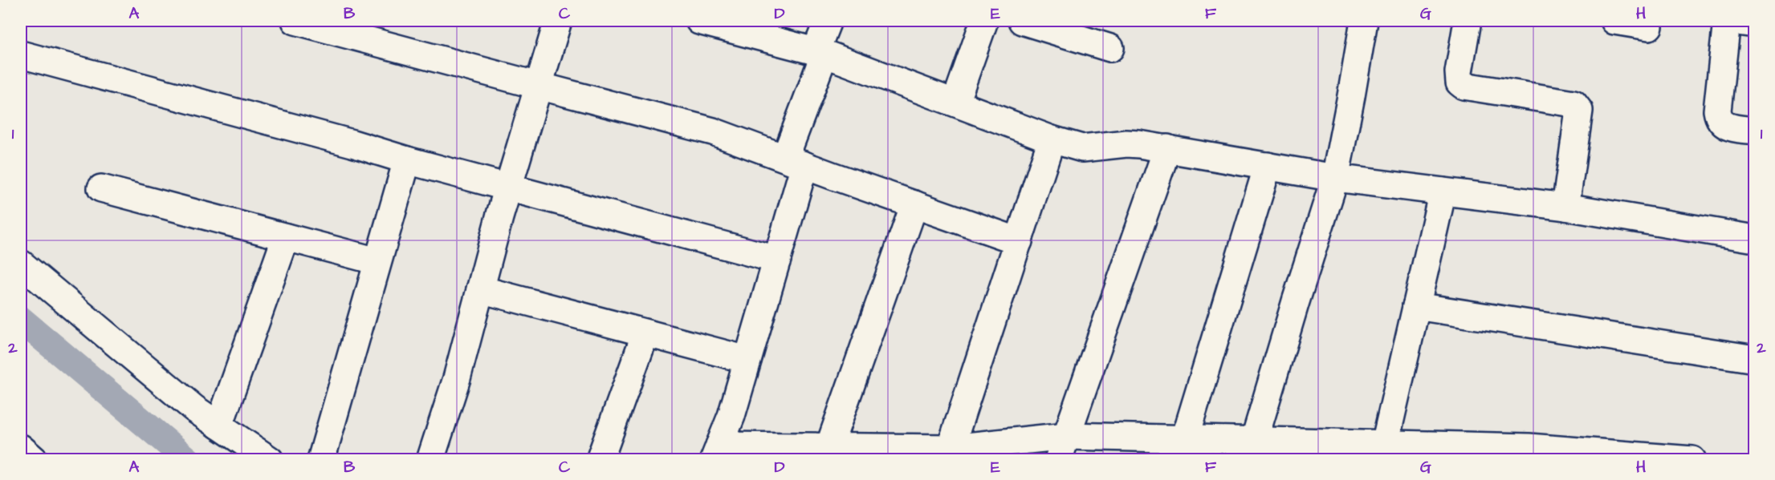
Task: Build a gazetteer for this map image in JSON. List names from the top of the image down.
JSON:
{
  "grid": {
    "columns": [
      "A",
      "B",
      "C",
      "D",
      "E",
      "F",
      "G",
      "H"
    ],
    "rows": ["1", "2"]
  }
}
